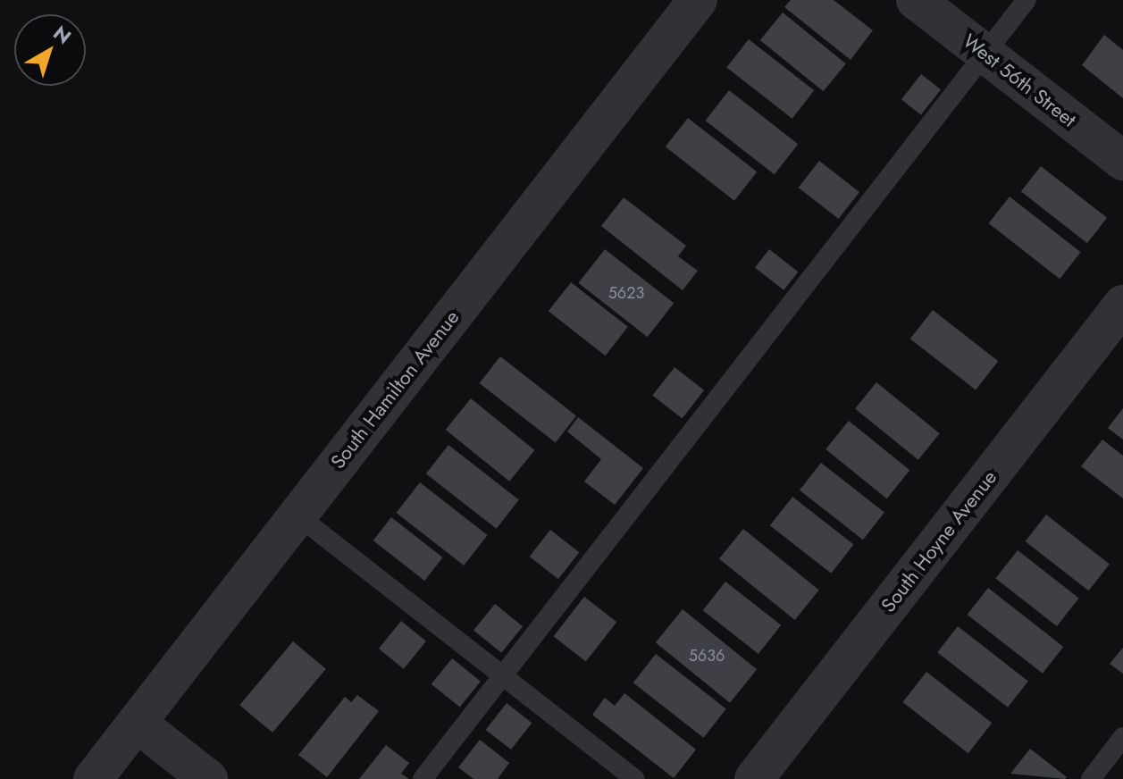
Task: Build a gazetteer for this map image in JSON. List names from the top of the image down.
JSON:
{
  "streets": {
    "street": ["West 56th Street", "South Hamilton Avenue", "South Hoyne Avenue"]
  },
  "house_numbers": ["5623", "5636"],
  "north": "top right"
}
